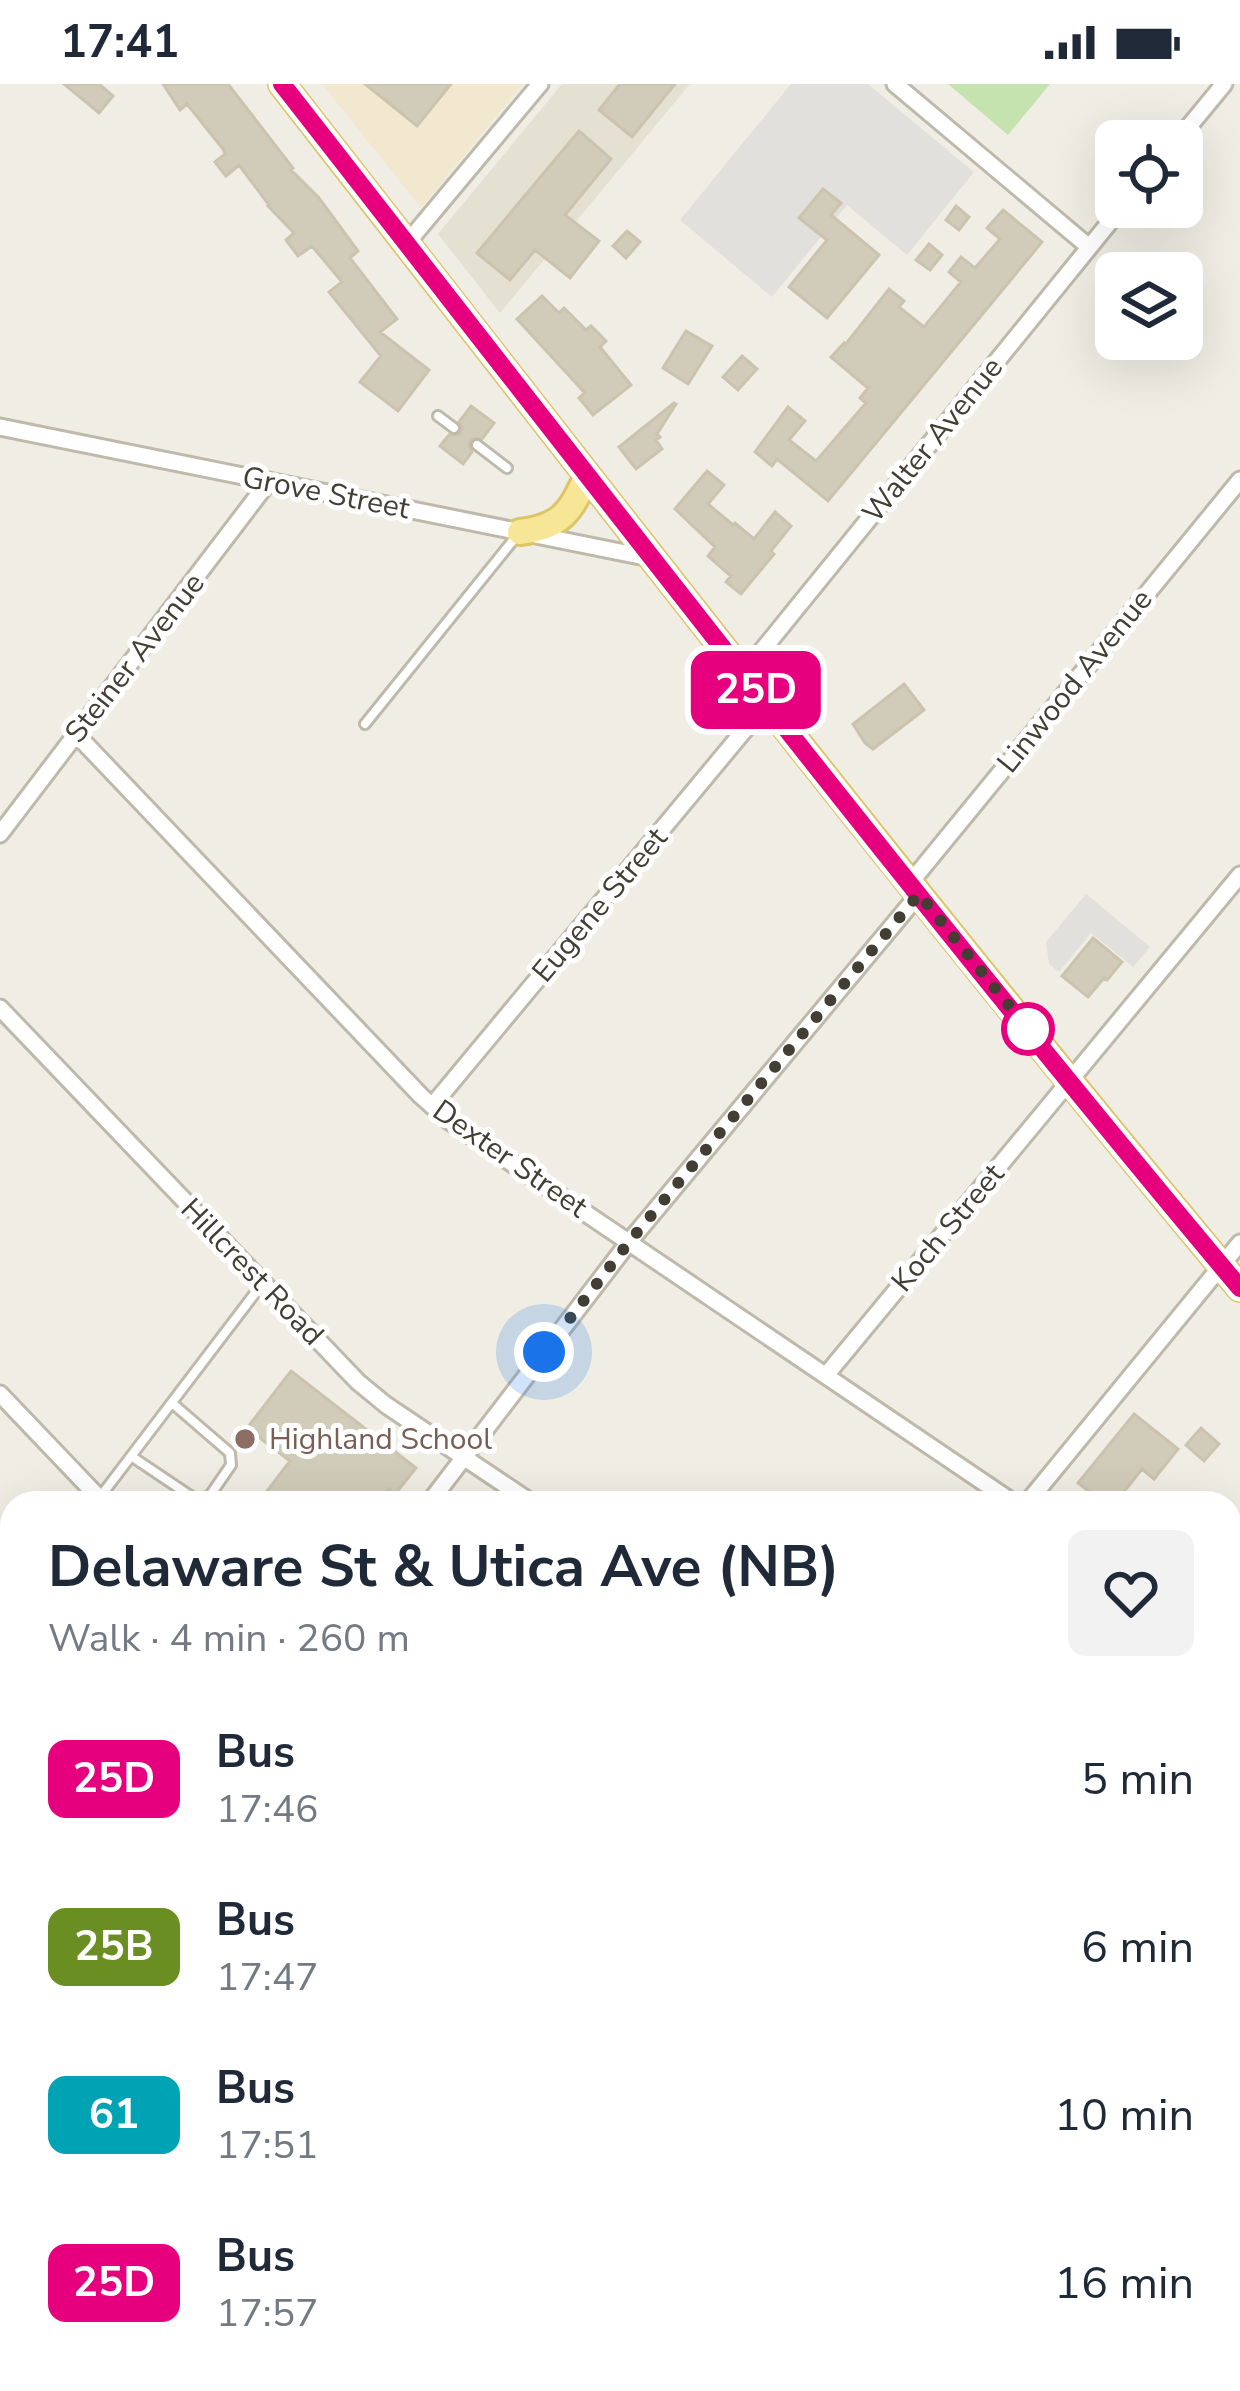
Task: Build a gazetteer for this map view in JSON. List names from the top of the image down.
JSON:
{
  "streets": {
    "street": [
      "Walter Avenue",
      "Grove Street",
      "Steiner Avenue",
      "Linwood Avenue",
      "Eugene Street",
      "Dexter Street",
      "Koch Street",
      "Hillcrest Road"
    ]
  },
  "crossings": [
    ["Grove Street", "Steiner Avenue"],
    ["Steiner Avenue", "Dexter Street"],
    ["Linwood Avenue", "Dexter Street"],
    ["Linwood Avenue", "Hillcrest Road"],
    ["Eugene Street", "Dexter Street"],
    ["Dexter Street", "Koch Street"]
  ],
  "places": ["Highland School"],
  "lines": ["bus line 25D"],
  "page": {
    "status": "17:41",
    "on_map": "25D",
    "heading": ["Delaware St & Utica Ave (NB)", "Walk · 4 min · 260 m"],
    "list": [
      {
        "mark": "25D",
        "name": "Bus",
        "note": "17:46",
        "value": "5 min"
      },
      {
        "mark": "25B",
        "name": "Bus",
        "note": "17:47",
        "value": "6 min"
      },
      {
        "mark": "61",
        "name": "Bus",
        "note": "17:51",
        "value": "10 min"
      },
      {
        "mark": "25D",
        "name": "Bus",
        "note": "17:57",
        "value": "16 min"
      }
    ]
  }
}
